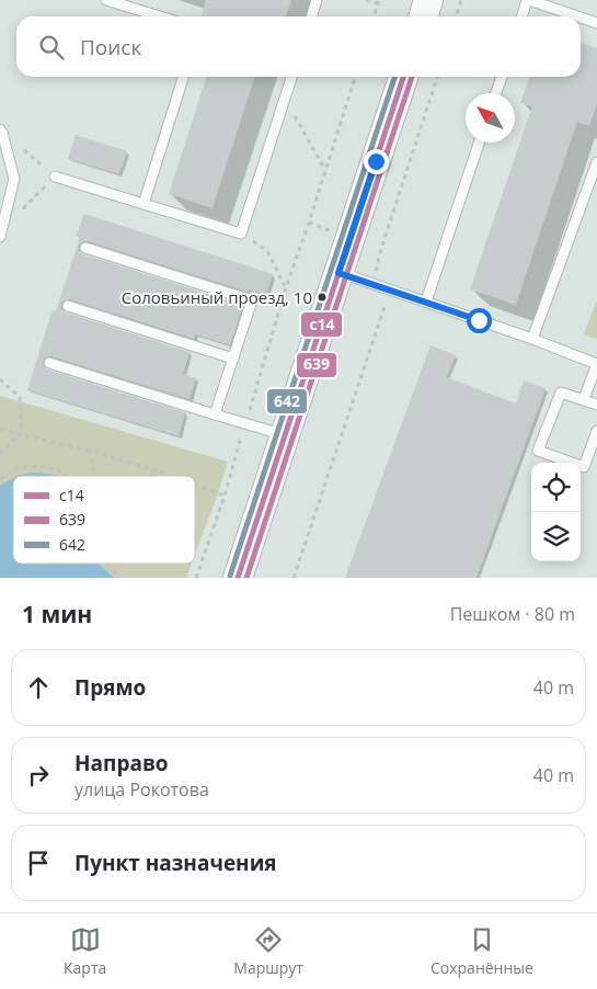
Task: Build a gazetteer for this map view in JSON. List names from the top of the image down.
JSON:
{
  "places": ["Соловьиный проезд, 10"],
  "lines": ["transit line с14", "transit line 639", "transit line 642"],
  "legend": ["с14", "639", "642"],
  "north": "top left",
  "page": {
    "search": "Поиск",
    "heading": ["1 мин", "Пешком · 80 m"],
    "list": [
      ["Прямо", "40 m"],
      ["Направо", "улица Рокотова", "40 m"],
      "Пункт назначения"
    ],
    "nav": ["Карта", "Маршрут", "Сохранённые"]
  }
}
